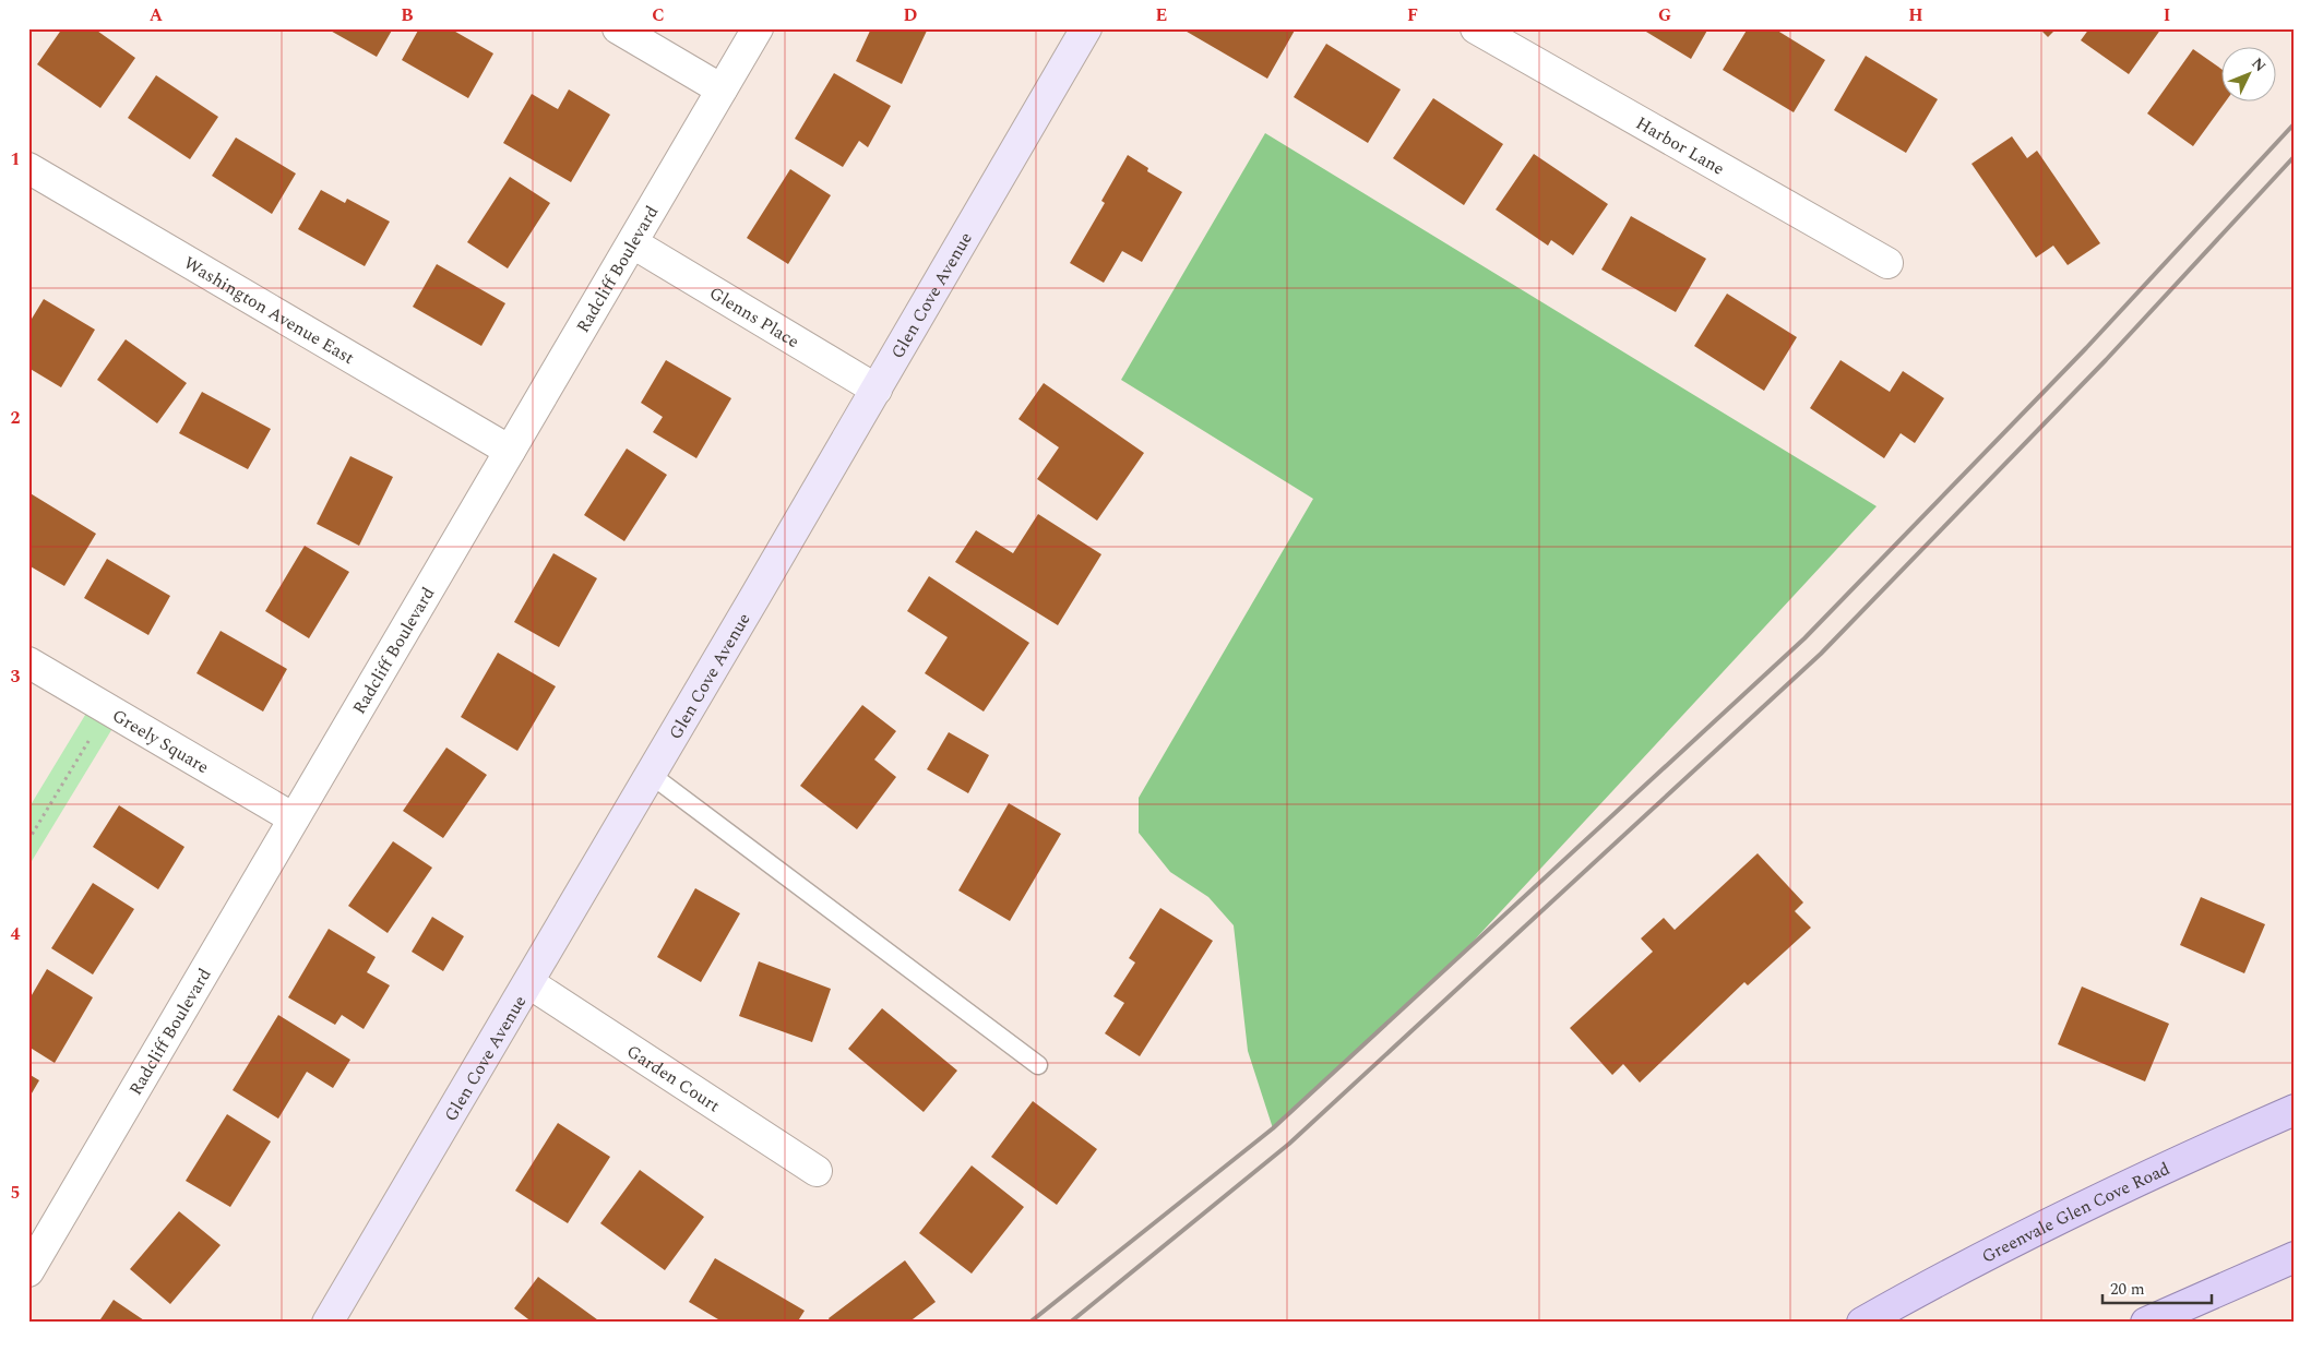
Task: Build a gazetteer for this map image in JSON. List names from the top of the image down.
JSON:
{
  "streets": {
    "main road": ["Glen Cove Avenue", "Greenvale Glen Cove Road"],
    "street": [
      "Harbor Lane",
      "Radcliff Boulevard",
      "Washington Avenue East",
      "Glenns Place",
      "Greely Square",
      "Garden Court"
    ]
  },
  "crossings": [
    ["Radcliff Boulevard", "Washington Avenue East"],
    ["Radcliff Boulevard", "Glenns Place"],
    ["Radcliff Boulevard", "Greely Square"],
    ["Glen Cove Avenue", "Glenns Place"],
    ["Glen Cove Avenue", "Garden Court"]
  ],
  "scale_bar": "20 m",
  "north": "top right",
  "grid": {
    "columns": [
      "A",
      "B",
      "C",
      "D",
      "E",
      "F",
      "G",
      "H",
      "I"
    ],
    "rows": [
      "1",
      "2",
      "3",
      "4",
      "5"
    ]
  }
}
